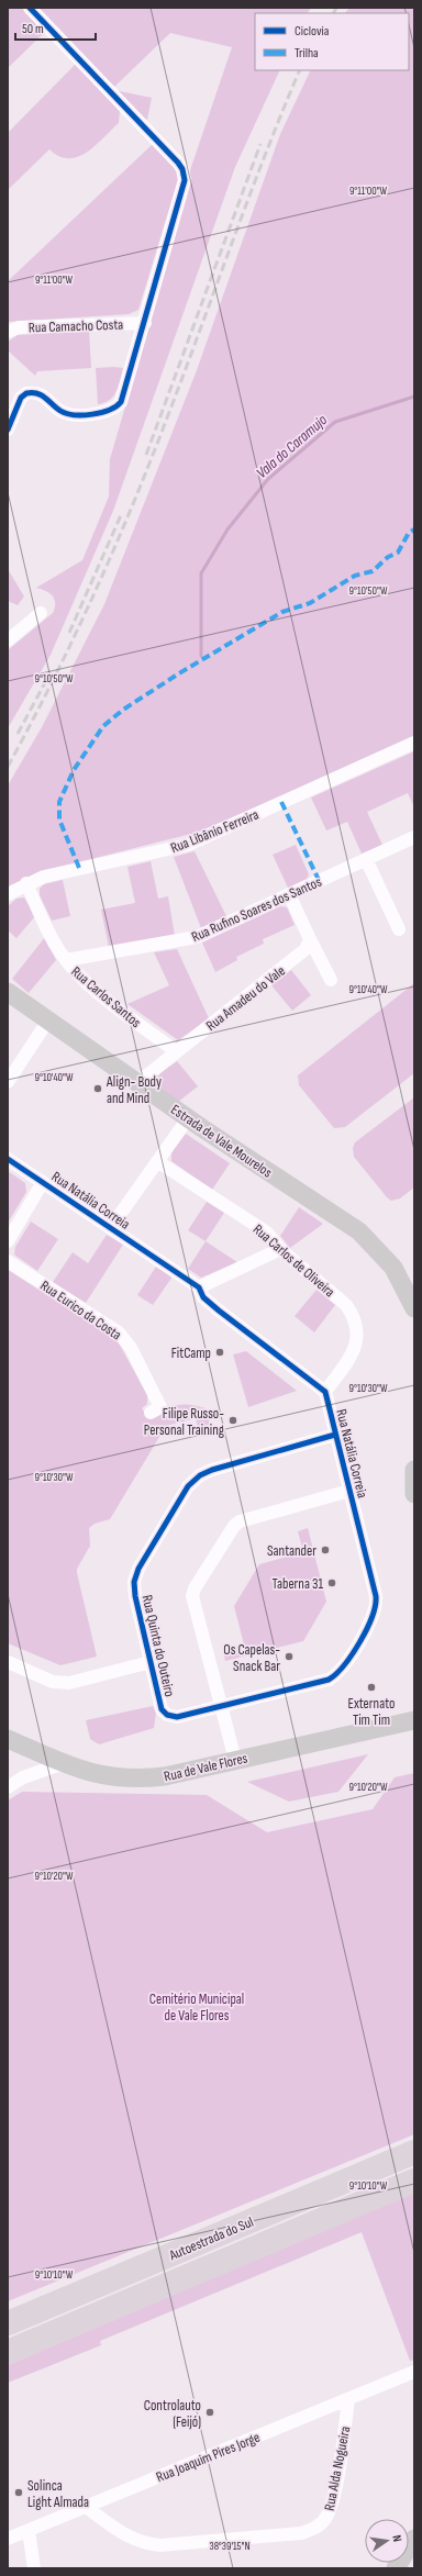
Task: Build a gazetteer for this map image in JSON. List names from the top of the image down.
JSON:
{
  "streets": {
    "highway": ["Autoestrada do Sul"],
    "main road": ["Estrada de Vale Mourelos", "Rua de Vale Flores"],
    "street": [
      "Rua Camacho Costa",
      "Rua Libânio Ferreira",
      "Rua Rufino Soares dos Santos",
      "Rua Carlos Santos",
      "Rua Amadeu do Vale",
      "Rua Natália Correia",
      "Rua Carlos de Oliveira",
      "Rua Eurico da Costa",
      "Rua Quinta do Outeiro",
      "Rua Joaquim Pires Jorge",
      "Rua Alda Nogueira"
    ]
  },
  "crossings": [
    ["Rua Libânio Ferreira", "Rua Carlos Santos"],
    ["Rua Rufino Soares dos Santos", "Rua Carlos Santos"],
    ["Rua Carlos Santos", "Rua Amadeu do Vale"],
    ["Rua Amadeu do Vale", "Estrada de Vale Mourelos"],
    ["Rua Natália Correia", "Rua Carlos de Oliveira"],
    ["Rua Natália Correia", "Rua Quinta do Outeiro"],
    ["Rua Joaquim Pires Jorge", "Rua Alda Nogueira"]
  ],
  "water": ["Vala do Caramujo"],
  "parks": ["Cemitério Municipal de Vale Flores"],
  "places": [
    "Align- Body and Mind",
    "FitCamp",
    "Filipe Russo- Personal Training",
    "Santander",
    "Taberna 31",
    "Os Capelas- Snack Bar",
    "Externato Tim Tim",
    "Controlauto (Feijó)",
    "Solinca Light Almada"
  ],
  "legend": ["Ciclovia", "Trilha"],
  "scale_bar": "50 m",
  "north": "right",
  "coordinates": [
    "9°11'00\"W",
    "9°10'50\"W",
    "9°10'40\"W",
    "9°10'30\"W",
    "9°10'20\"W",
    "9°10'10\"W",
    "38°39'15\"N"
  ]
}
